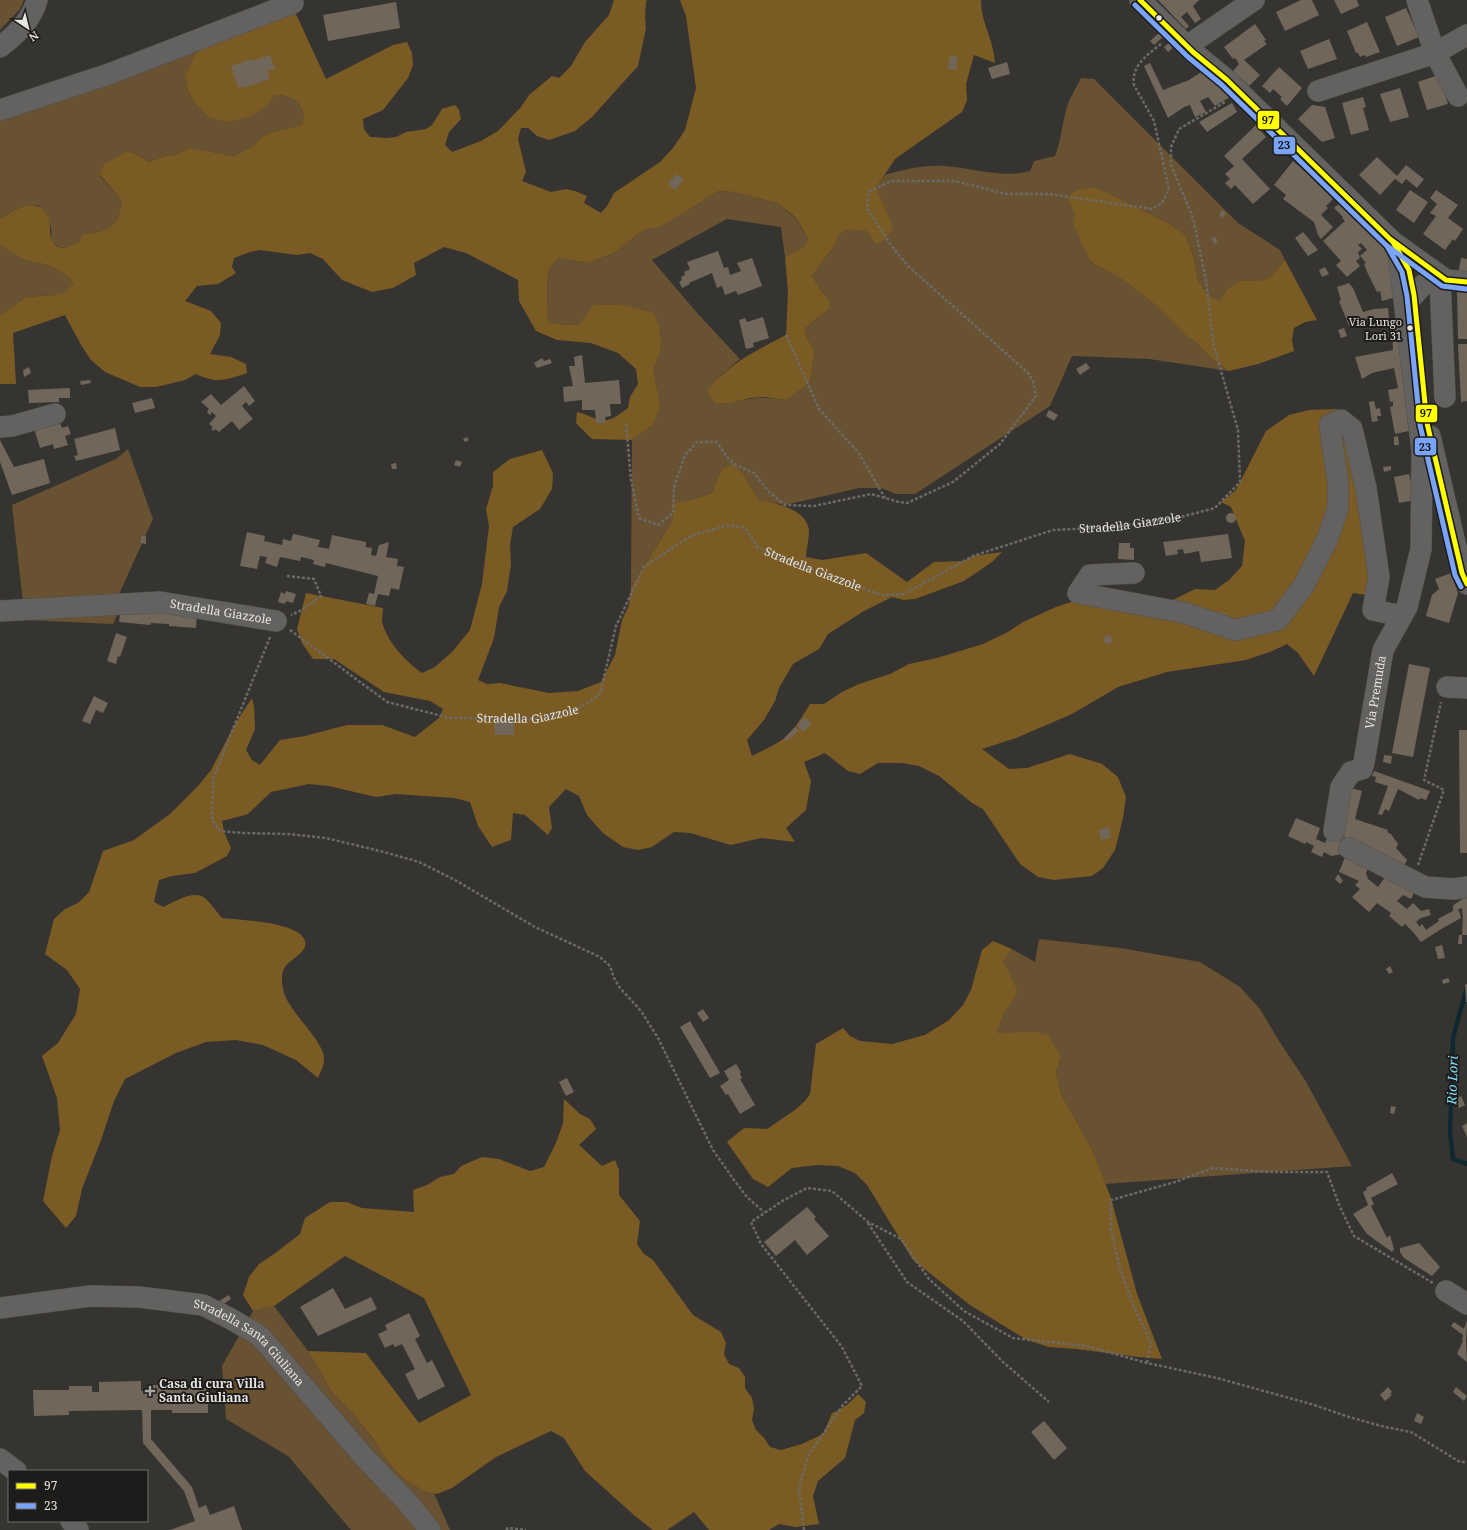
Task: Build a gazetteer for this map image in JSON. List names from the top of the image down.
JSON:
{
  "streets": {
    "street": ["Stradella Giazzole", "Via Premuda", "Stradella Santa Giuliana"]
  },
  "water": ["Rio Lori"],
  "places": {
    "other": ["Via Lungo Lorì 31"],
    "health": ["Casa di cura Villa Santa Giuliana"]
  },
  "lines": ["transit line 97", "transit line 23"],
  "legend": ["97", "23"],
  "north": "bottom right"
}
